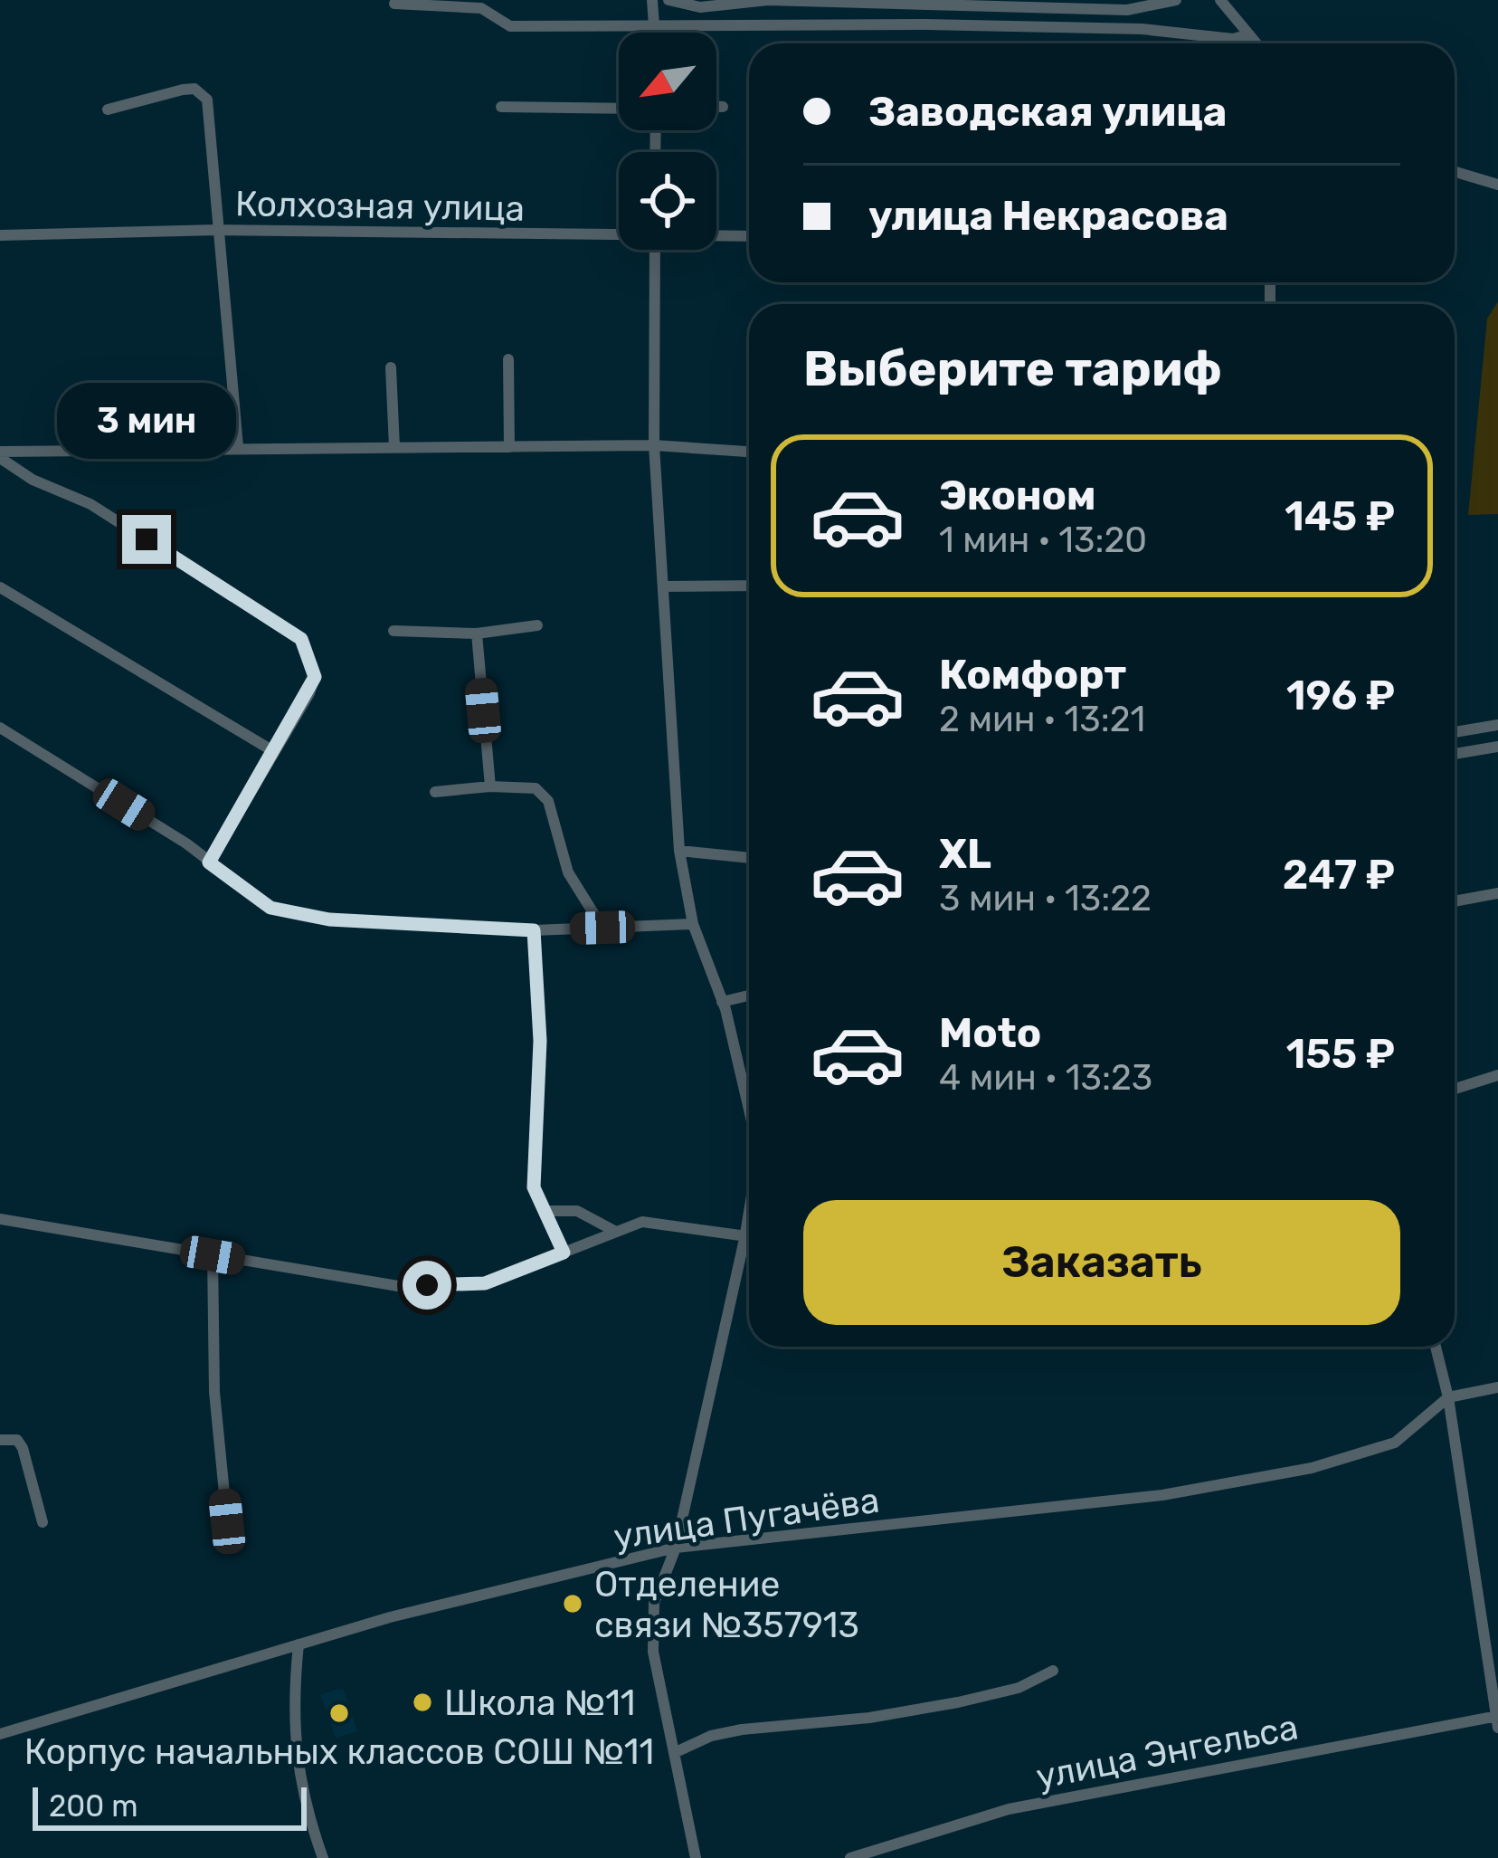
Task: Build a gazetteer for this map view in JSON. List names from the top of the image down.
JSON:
{
  "streets": {
    "street": ["Колхозная улица", "улица Пугачёва", "улица Энгельса"]
  },
  "places": ["Отделение связи №357913", "Школа №11", "Корпус начальных классов СОШ №11"],
  "scale_bar": "200 m",
  "north": "bottom left",
  "page": {
    "banner": ["Заводская улица", "улица Некрасова"],
    "heading": "Выберите тариф",
    "bubble": "3 мин",
    "list": [
      {
        "name": "Эконом",
        "note": "1 мин · 13:20",
        "value": "145 ₽"
      },
      {
        "name": "Комфорт",
        "note": "2 мин · 13:21",
        "value": "196 ₽"
      },
      {
        "name": "XL",
        "note": "3 мин · 13:22",
        "value": "247 ₽"
      },
      {
        "name": "Moto",
        "note": "4 мин · 13:23",
        "value": "155 ₽"
      }
    ],
    "buttons": "Заказать",
    "scale": "200 m"
  }
}
